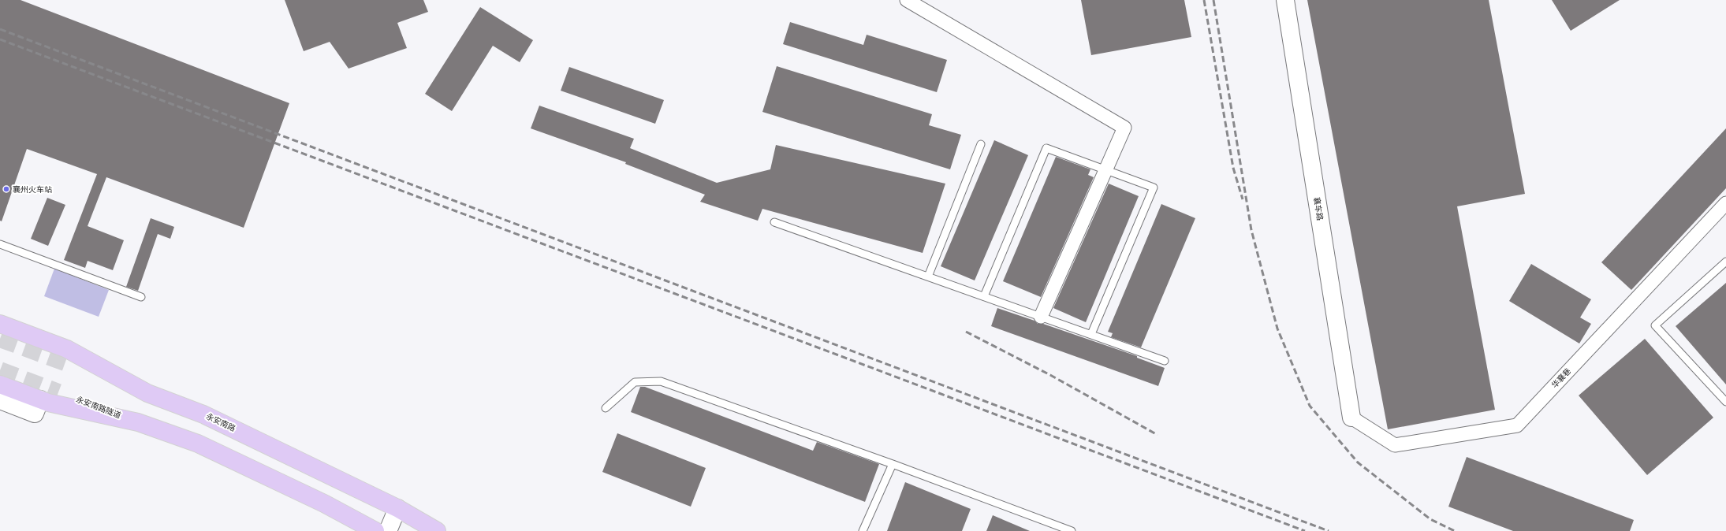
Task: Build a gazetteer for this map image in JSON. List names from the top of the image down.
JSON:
{
  "streets": {
    "main road": ["永安南路隧道", "永安南路"],
    "street": ["襄车路", "华襄巷"]
  },
  "crossings": [
    ["襄车路", "华襄巷"]
  ],
  "places": ["襄州火车站"]
}
